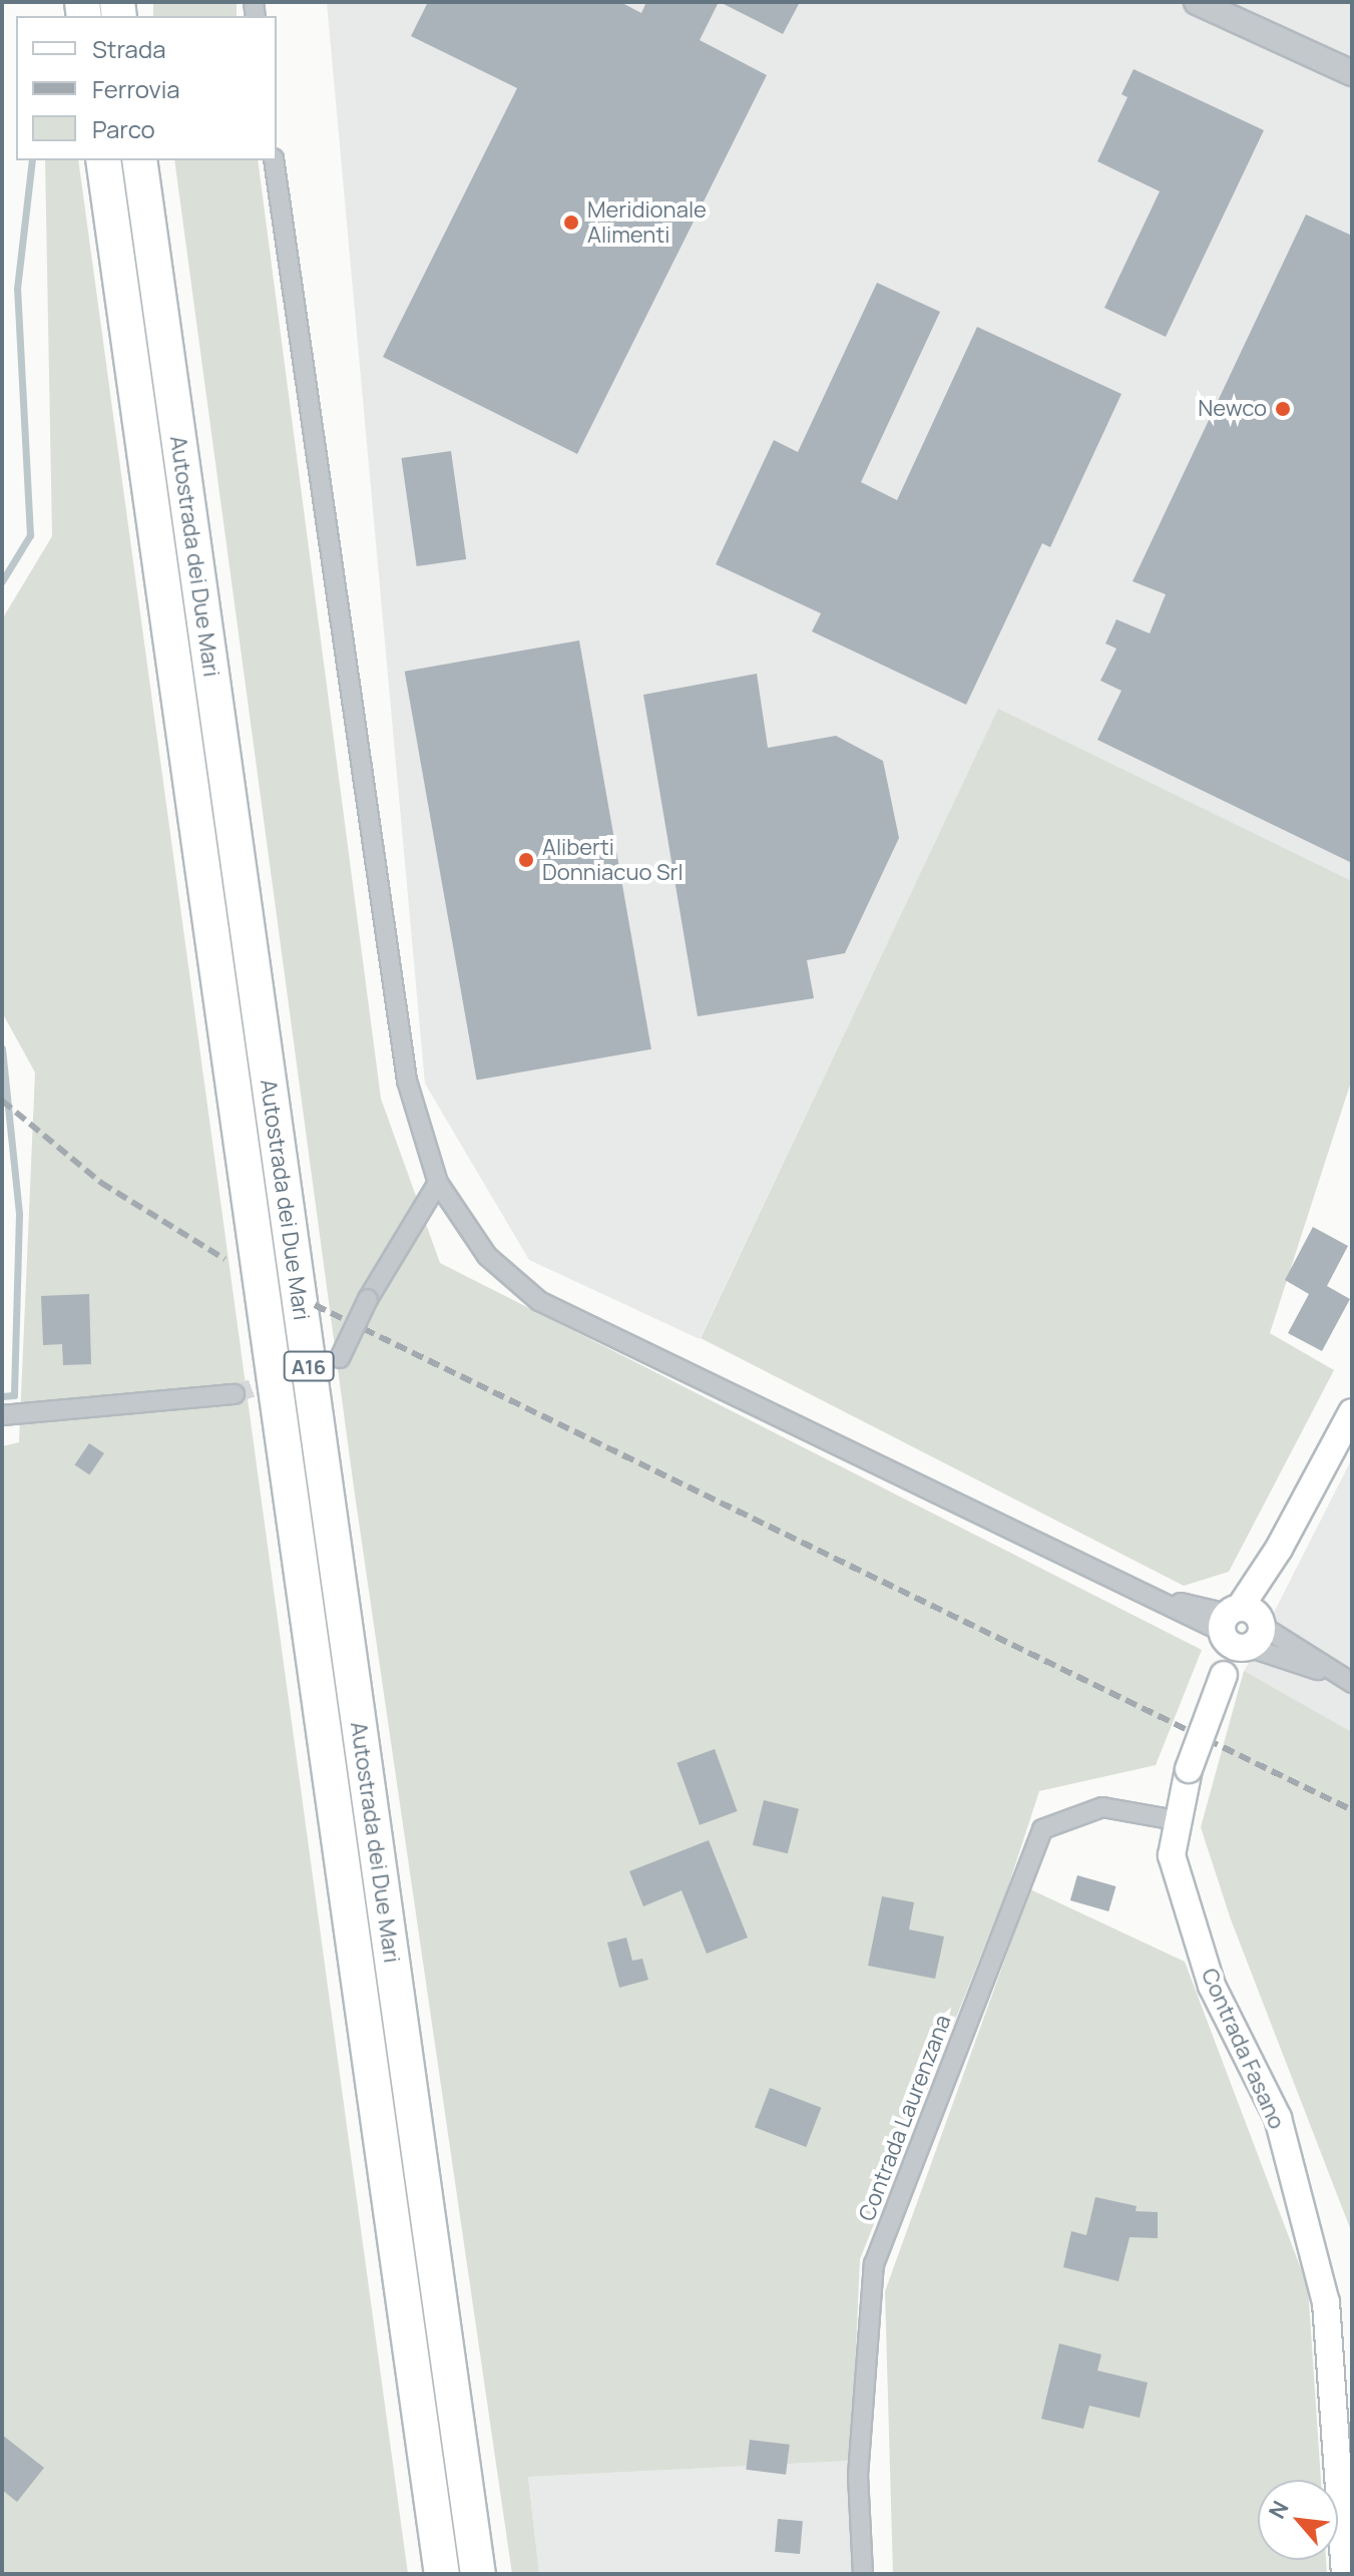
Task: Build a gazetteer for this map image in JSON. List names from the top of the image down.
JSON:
{
  "streets": {
    "highway": ["Autostrada dei Due Mari", "A16"],
    "main road": ["Contrada Fasano"],
    "street": ["Contrada Laurenzana"]
  },
  "crossings": [
    ["Contrada Fasano", "Contrada Laurenzana"]
  ],
  "places": ["Meridionale Alimenti", "Newco", "Aliberti Donniacuo Srl"],
  "legend": ["Strada", "Ferrovia", "Parco"],
  "north": "top left"
}
